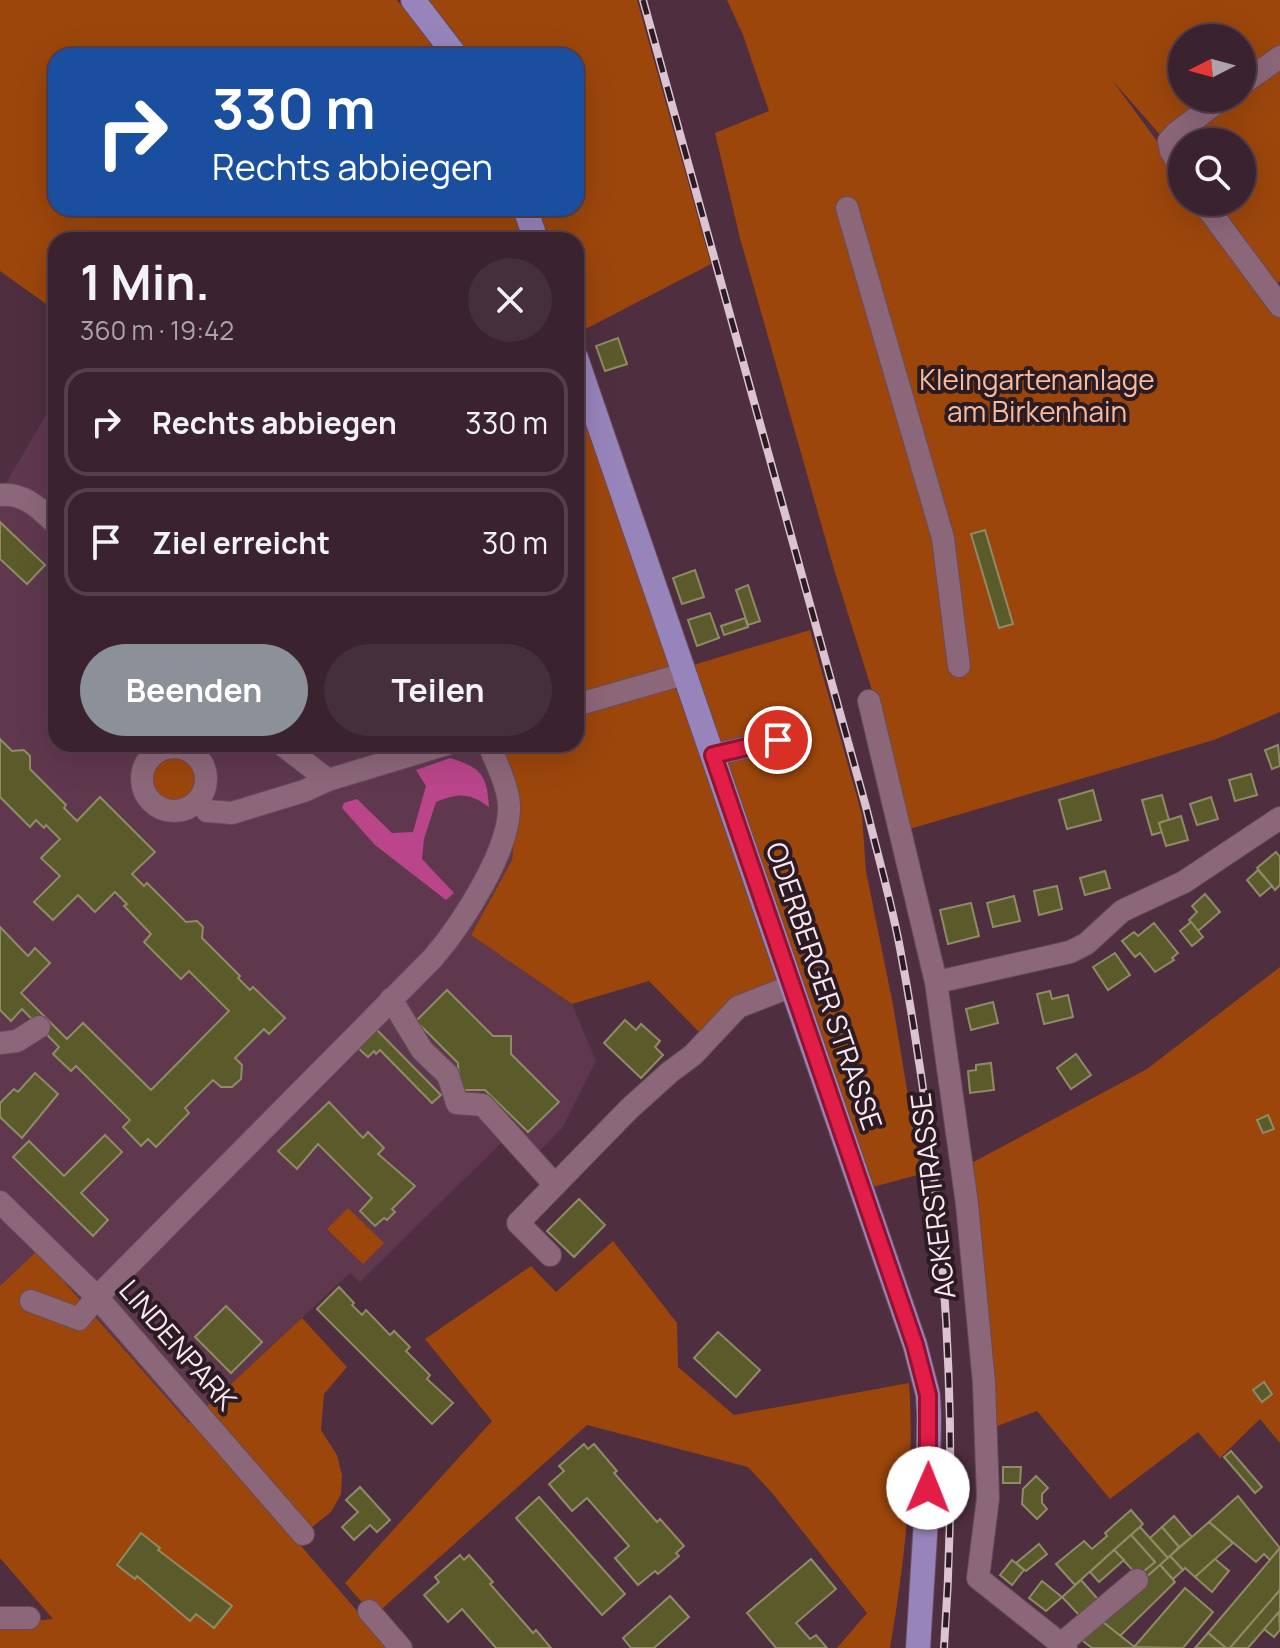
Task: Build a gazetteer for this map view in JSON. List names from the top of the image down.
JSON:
{
  "streets": {
    "main road": ["ODERBERGER STRASSE"],
    "street": ["ACKERSTRASSE", "LINDENPARK"]
  },
  "parks": ["Kleingartenanlage am Birkenhain"],
  "north": "left",
  "page": {
    "turn": ["330 m", "Rechts abbiegen"],
    "heading": ["1 Min.", "360 m · 19:42"],
    "list": [
      {
        "name": "Rechts abbiegen",
        "value": "330 m"
      },
      {
        "name": "Ziel erreicht",
        "value": "30 m"
      }
    ],
    "buttons": ["Beenden", "Teilen"]
  }
}
